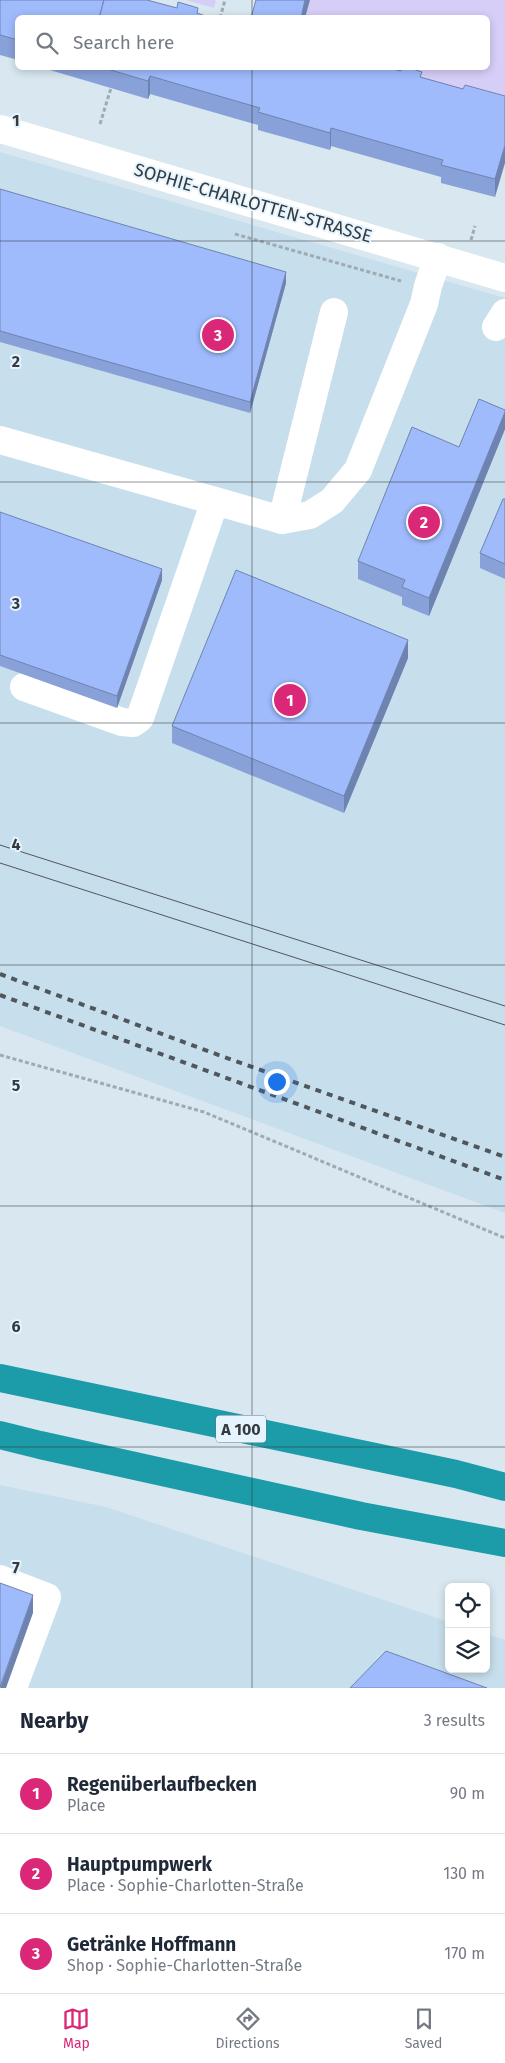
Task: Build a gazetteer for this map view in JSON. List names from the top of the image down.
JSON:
{
  "streets": {
    "highway": ["A 100"],
    "street": ["SOPHIE-CHARLOTTEN-STRASSE"]
  },
  "page": {
    "search": "Search here",
    "pins": ["3", "2", "1"],
    "heading": ["Nearby", "3 results"],
    "list": [
      {
        "mark": "1",
        "name": "Regenüberlaufbecken",
        "note": "Place",
        "value": "90 m"
      },
      {
        "mark": "2",
        "name": "Hauptpumpwerk",
        "note": "Place · Sophie-Charlotten-Straße",
        "value": "130 m"
      },
      {
        "mark": "3",
        "name": "Getränke Hoffmann",
        "note": "Shop · Sophie-Charlotten-Straße",
        "value": "170 m"
      }
    ],
    "nav": ["Map", "Directions", "Saved"]
  },
  "grid": {
    "rows": [
      "1",
      "2",
      "3",
      "4",
      "5",
      "6",
      "7"
    ]
  }
}
